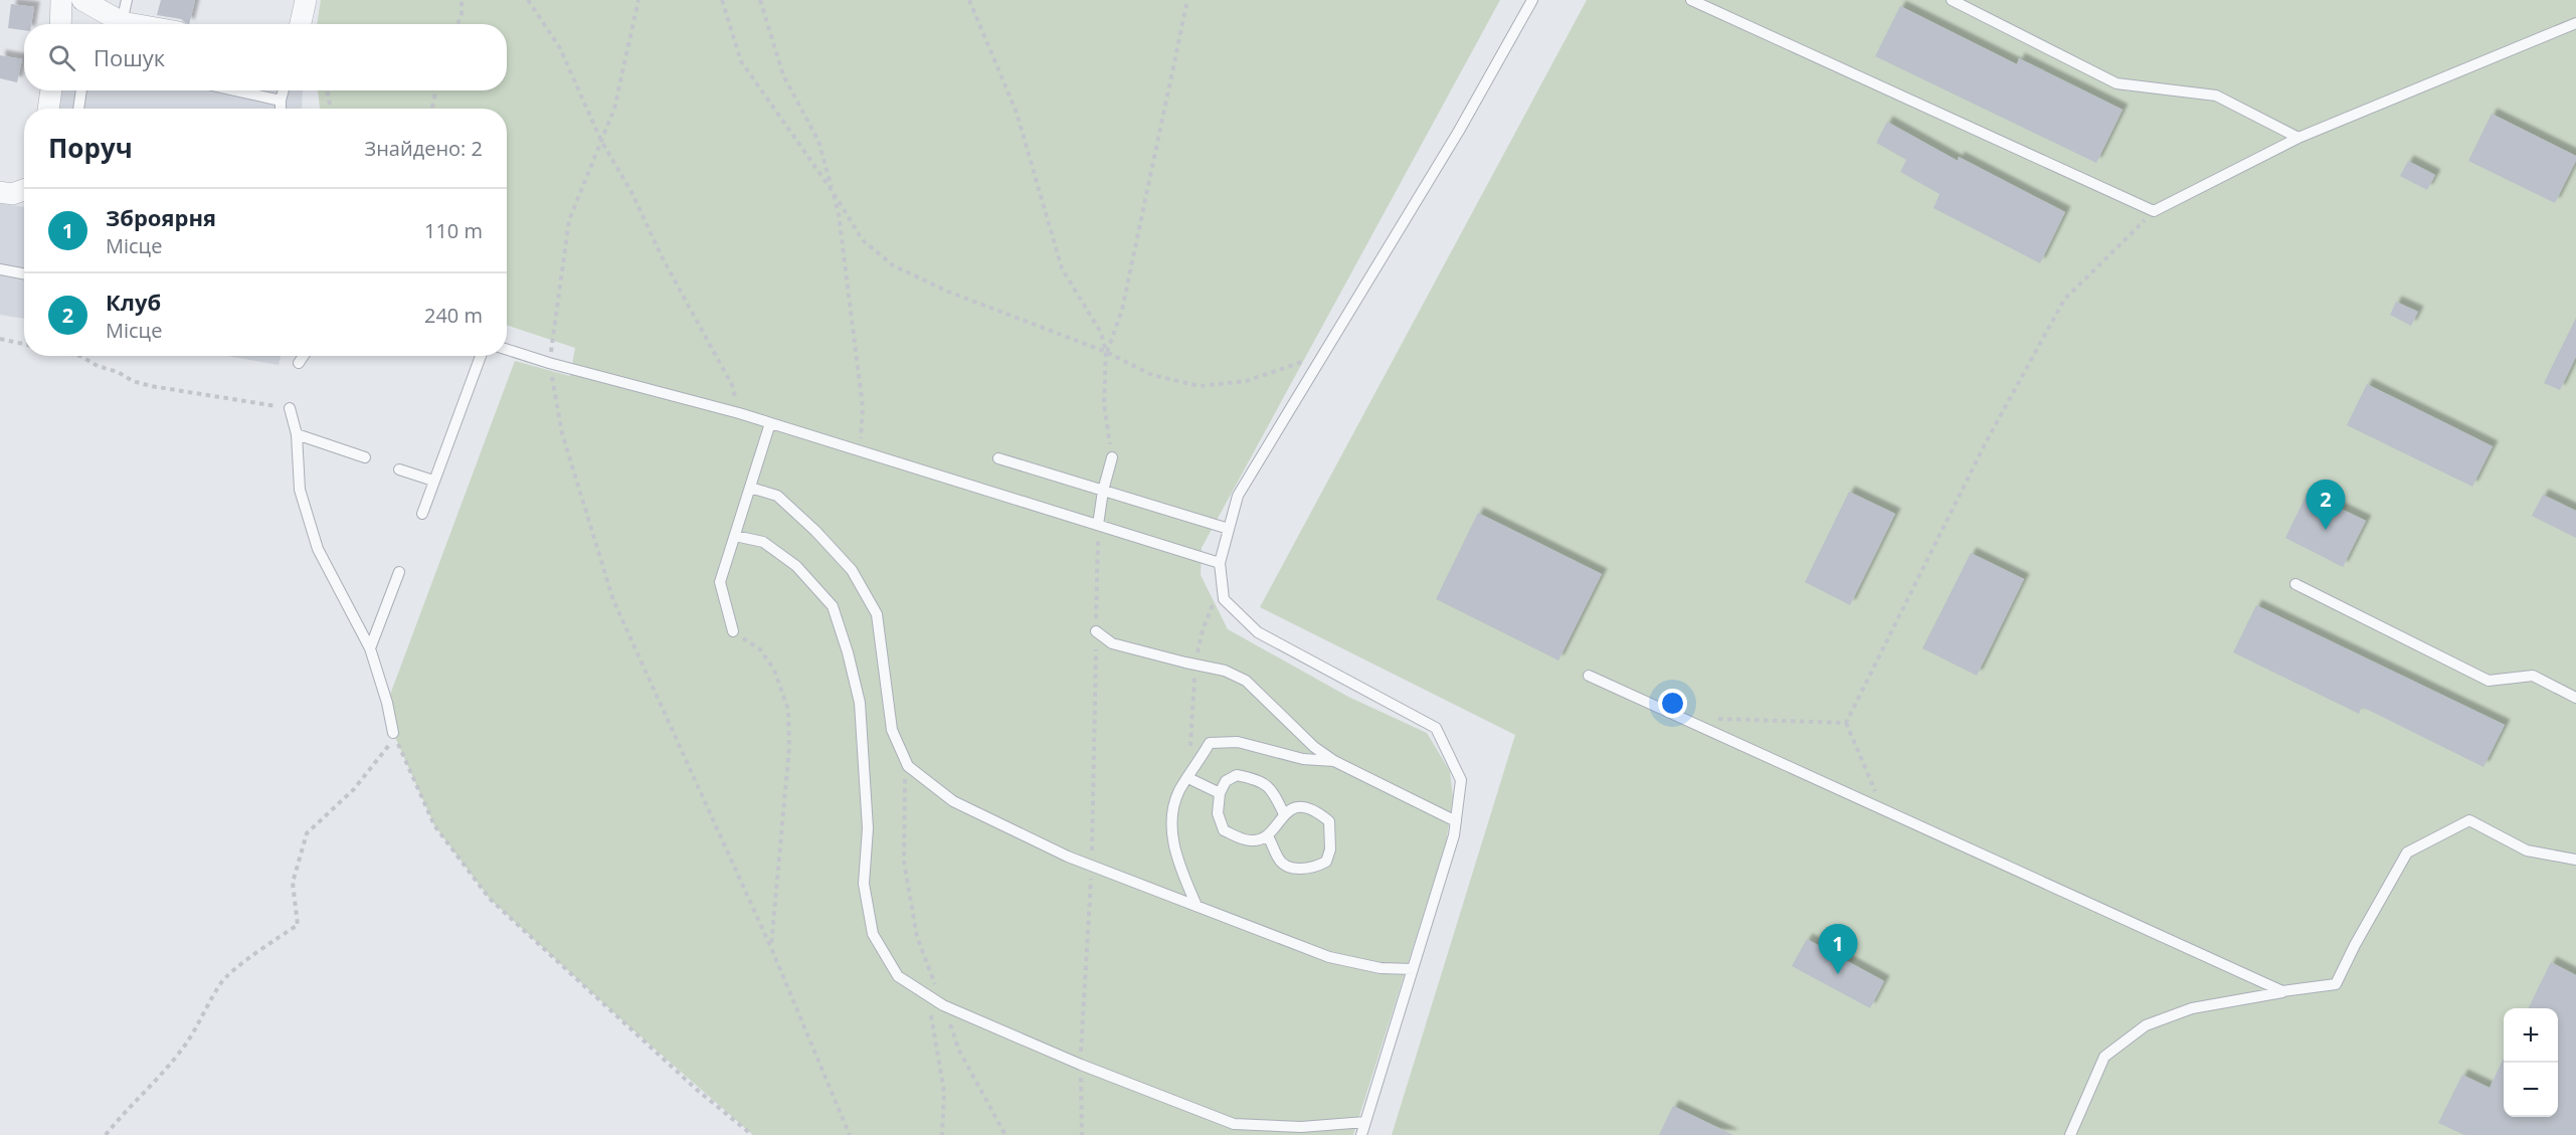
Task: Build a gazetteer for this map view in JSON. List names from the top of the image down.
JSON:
{
  "page": {
    "search": "Пошук",
    "heading": ["Поруч", "Знайдено: 2"],
    "list": [
      {
        "mark": "1",
        "name": "Зброярня",
        "note": "Місце",
        "value": "110 m"
      },
      {
        "mark": "2",
        "name": "Клуб",
        "note": "Місце",
        "value": "240 m"
      }
    ],
    "pins": ["2", "1"],
    "map_buttons": ["+", "−"]
  }
}
